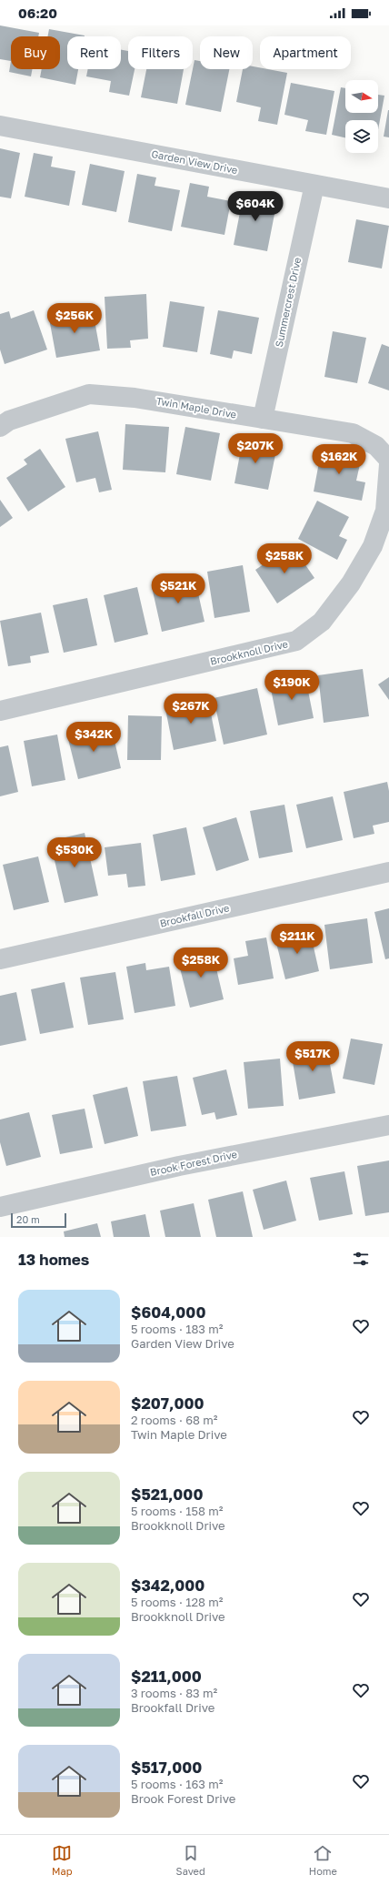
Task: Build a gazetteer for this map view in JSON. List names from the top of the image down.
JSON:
{
  "streets": {
    "street": [
      "Garden View Drive",
      "Summercrest Drive",
      "Twin Maple Drive",
      "Brookknoll Drive",
      "Brookfall Drive",
      "Brook Forest Drive"
    ]
  },
  "crossings": [
    ["Garden View Drive", "Summercrest Drive"],
    ["Summercrest Drive", "Twin Maple Drive"]
  ],
  "scale_bar": "20 m",
  "north": "right",
  "page": {
    "status": "06:20",
    "chip": [
      "Buy",
      "Rent",
      "Filters",
      "New",
      "Apartment"
    ],
    "price": [
      "$604K",
      "$256K",
      "$207K",
      "$162K",
      "$258K",
      "$521K",
      "$190K",
      "$267K",
      "$342K",
      "$530K",
      "$211K",
      "$258K",
      "$517K"
    ],
    "scale": "20 m",
    "heading": "13 homes",
    "list": [
      {
        "name": "$604,000",
        "note": "5 rooms · 183 m² · Garden View Drive"
      },
      {
        "name": "$207,000",
        "note": "2 rooms · 68 m² · Twin Maple Drive"
      },
      {
        "name": "$521,000",
        "note": "5 rooms · 158 m² · Brookknoll Drive"
      },
      {
        "name": "$342,000",
        "note": "5 rooms · 128 m² · Brookknoll Drive"
      },
      {
        "name": "$211,000",
        "note": "3 rooms · 83 m² · Brookfall Drive"
      },
      {
        "name": "$517,000",
        "note": "5 rooms · 163 m² · Brook Forest Drive"
      }
    ],
    "tabs": ["Map", "Saved", "Home"]
  }
}
